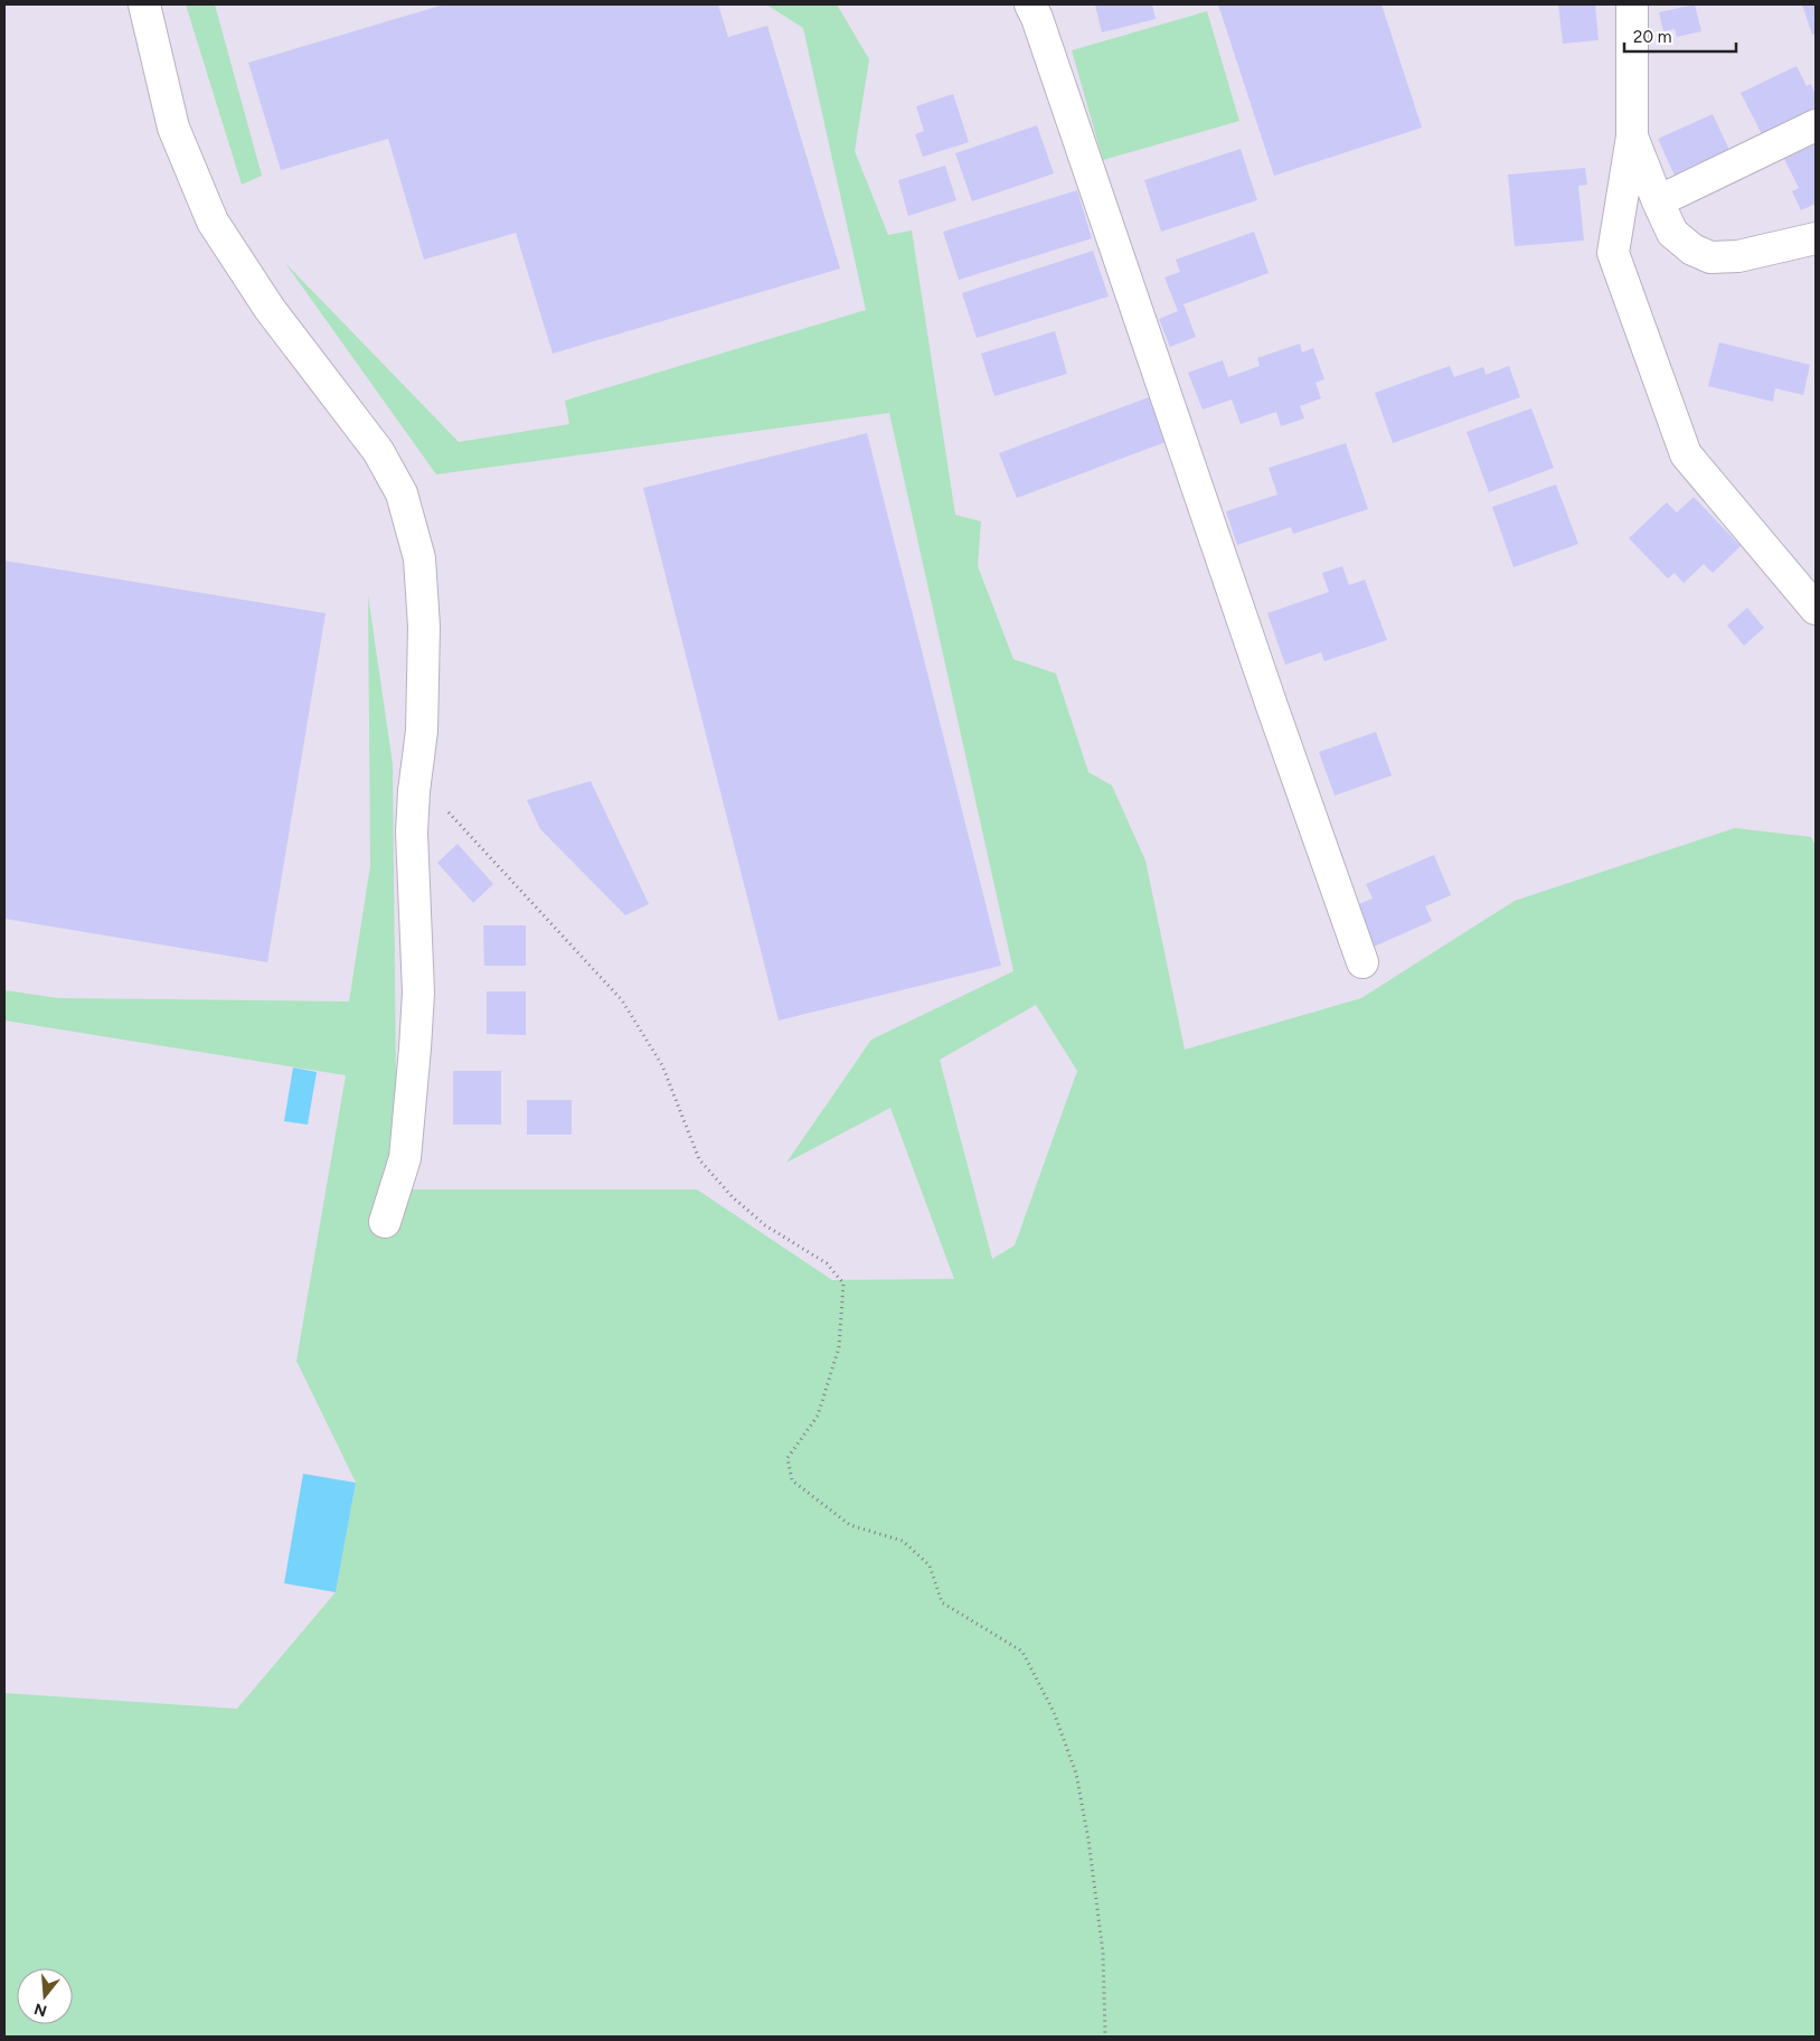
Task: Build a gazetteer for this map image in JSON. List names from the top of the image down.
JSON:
{
  "scale_bar": "20 m",
  "north": "bottom"
}
